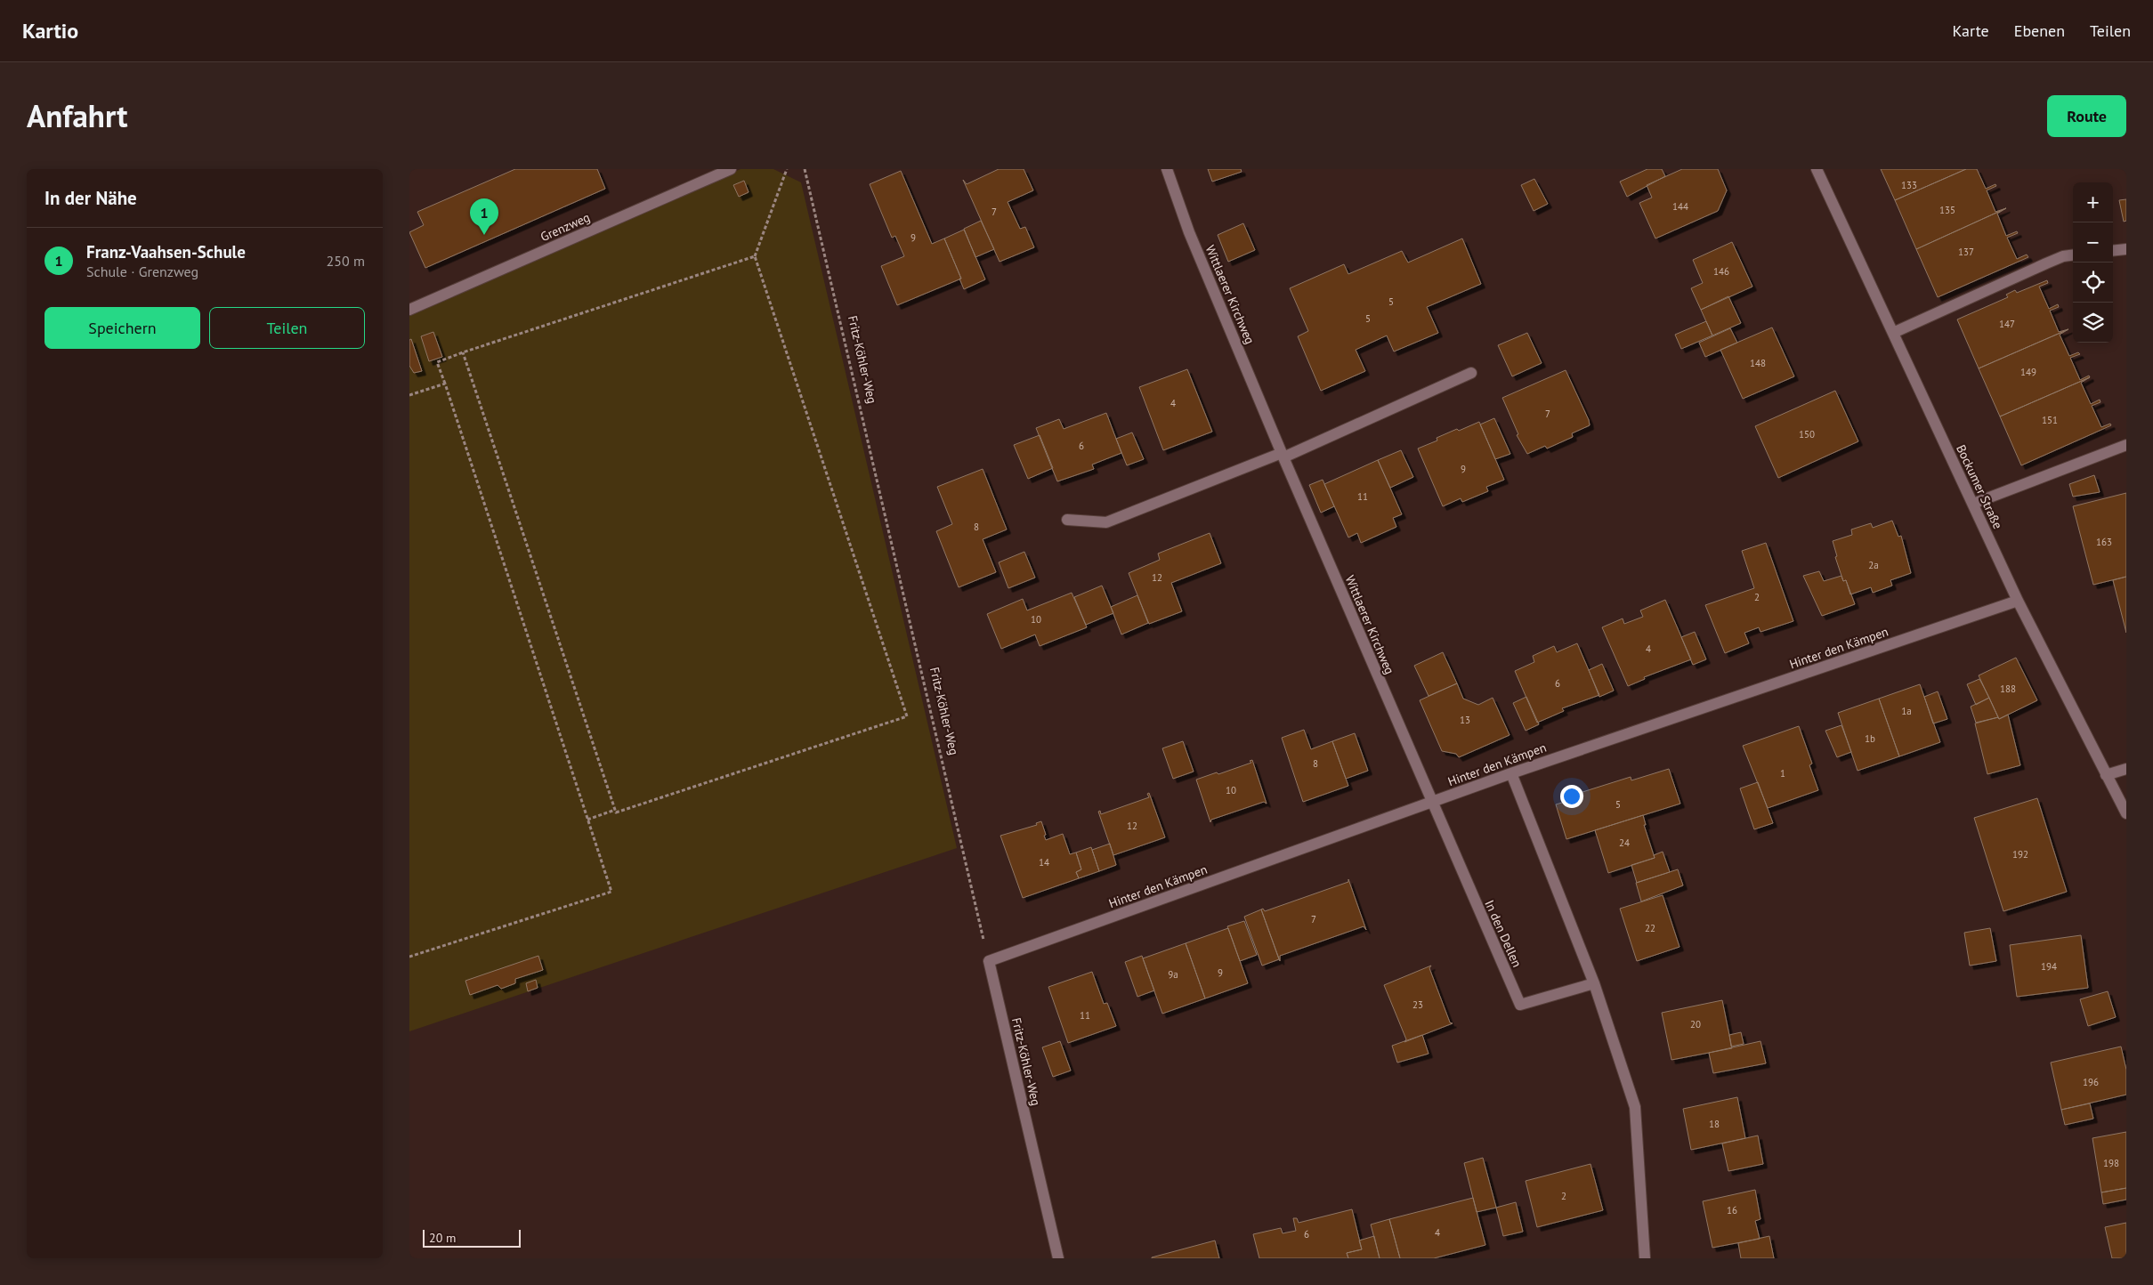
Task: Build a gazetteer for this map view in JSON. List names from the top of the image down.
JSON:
{
  "streets": {
    "street": [
      "Grenzweg",
      "Wittlaerer Kirchweg",
      "Fritz-Köhler-Weg",
      "Bockumer Straße",
      "Hinter den Kämpen",
      "In den Dellen"
    ]
  },
  "crossings": [
    ["Wittlaerer Kirchweg", "Hinter den Kämpen"],
    ["Wittlaerer Kirchweg", "In den Dellen"],
    ["Fritz-Köhler-Weg", "Hinter den Kämpen"],
    ["Bockumer Straße", "Hinter den Kämpen"],
    ["Hinter den Kämpen", "In den Dellen"]
  ],
  "house_numbers": [
    "133",
    "144",
    "135",
    "7",
    "9",
    "137",
    "146",
    "5",
    "5",
    "147",
    "148",
    "149",
    "4",
    "7",
    "151",
    "150",
    "6",
    "9",
    "11",
    "8",
    "163",
    "2a",
    "12",
    "2",
    "10",
    "4",
    "6",
    "188",
    "1a",
    "13",
    "1b",
    "8",
    "1",
    "10",
    "5",
    "12",
    "24",
    "192",
    "14",
    "7",
    "22",
    "194",
    "9",
    "9a",
    "23",
    "11",
    "20",
    "196",
    "18",
    "198",
    "2",
    "16",
    "4",
    "6"
  ],
  "scale_bar": "20 m",
  "page": {
    "header": "Kartio",
    "nav": ["Karte", "Ebenen", "Teilen"],
    "title": "Anfahrt",
    "buttons": [
      "Route",
      ["Speichern", "Teilen"]
    ],
    "heading": "In der Nähe",
    "map_buttons": ["+", "−"],
    "pins": "1",
    "list": [
      {
        "mark": "1",
        "name": "Franz-Vaahsen-Schule",
        "note": "Schule · Grenzweg",
        "value": "250 m"
      }
    ],
    "scale": "20 m"
  }
}
